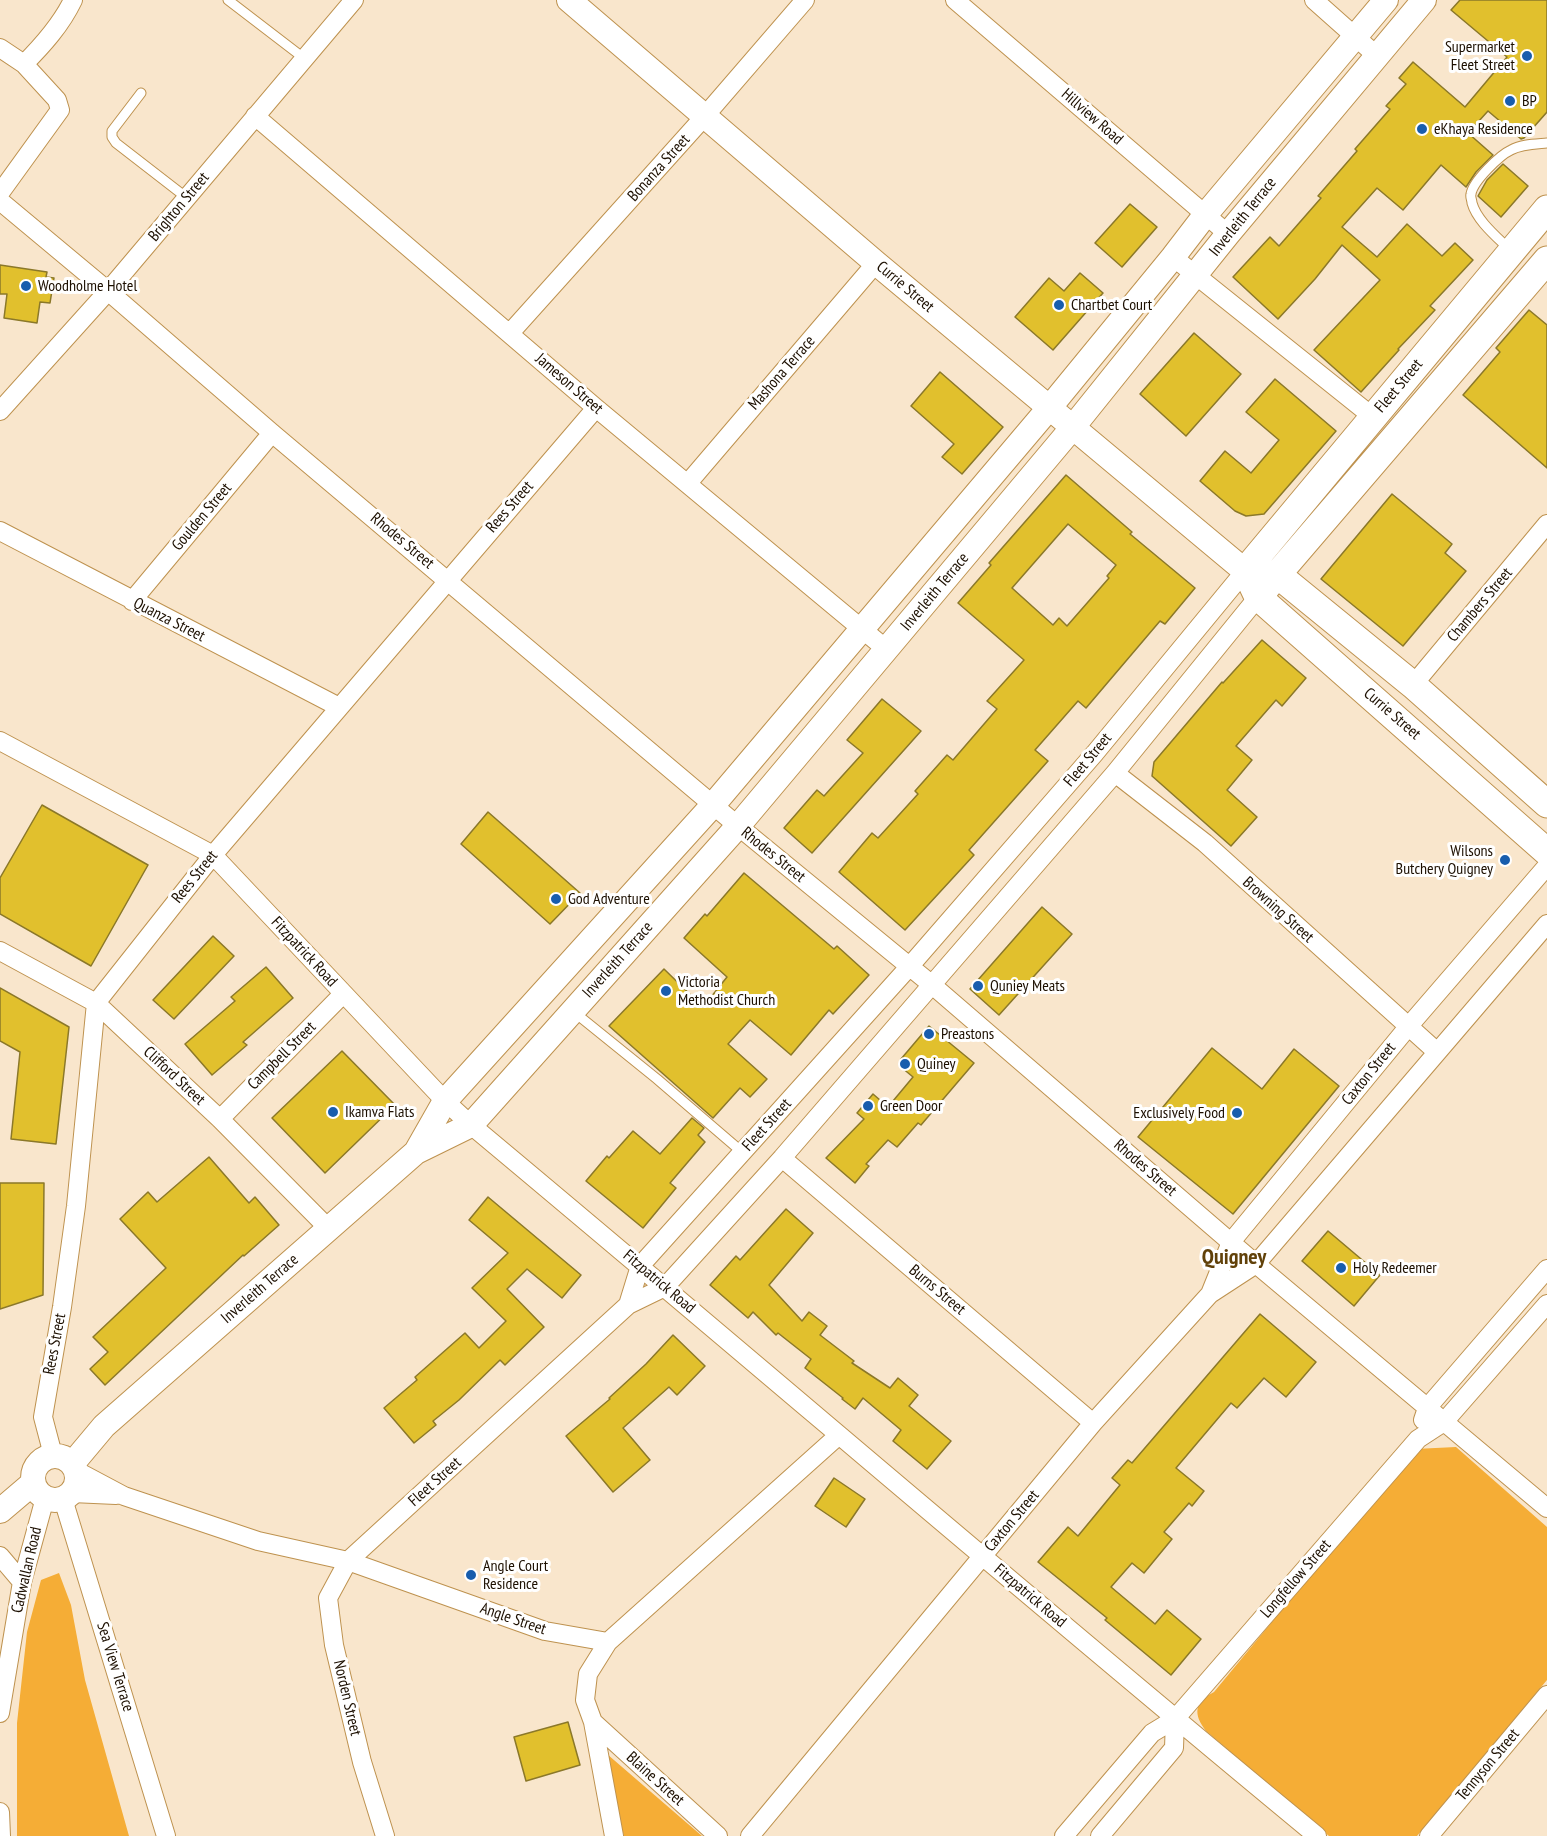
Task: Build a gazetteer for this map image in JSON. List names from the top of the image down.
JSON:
{
  "streets": {
    "main road": ["Currie Street", "Fleet Street"],
    "street": [
      "Hillview Road",
      "Bonanza Street",
      "Brighton Street",
      "Inverleith Terrace",
      "Mashona Terrace",
      "Jameson Street",
      "Rees Street",
      "Goulden Street",
      "Rhodes Street",
      "Chambers Street",
      "Quanza Street",
      "Browning Street",
      "Fitzpatrick Road",
      "Campbell Street",
      "Caxton Street",
      "Clifford Street",
      "Burns Street",
      "Cadwallan Road",
      "Longfellow Street",
      "Angle Street",
      "Sea View Terrace",
      "Norden Street",
      "Tennyson Street",
      "Blaine Street"
    ]
  },
  "crossings": [
    ["Hillview Road", "Inverleith Terrace"],
    ["Bonanza Street", "Currie Street"],
    ["Bonanza Street", "Jameson Street"],
    ["Brighton Street", "Jameson Street"],
    ["Brighton Street", "Rhodes Street"],
    ["Inverleith Terrace", "Currie Street"],
    ["Inverleith Terrace", "Jameson Street"],
    ["Inverleith Terrace", "Rees Street"],
    ["Inverleith Terrace", "Rhodes Street"],
    ["Inverleith Terrace", "Fitzpatrick Road"],
    ["Inverleith Terrace", "Clifford Street"],
    ["Inverleith Terrace", "Cadwallan Road"],
    ["Inverleith Terrace", "Angle Street"],
    ["Inverleith Terrace", "Sea View Terrace"],
    ["Currie Street", "Mashona Terrace"],
    ["Currie Street", "Fleet Street"],
    ["Mashona Terrace", "Jameson Street"],
    ["Jameson Street", "Rees Street"],
    ["Fleet Street", "Rhodes Street"],
    ["Fleet Street", "Browning Street"],
    ["Fleet Street", "Fitzpatrick Road"],
    ["Fleet Street", "Burns Street"],
    ["Fleet Street", "Angle Street"],
    ["Fleet Street", "Norden Street"],
    ["Rees Street", "Rhodes Street"],
    ["Rees Street", "Quanza Street"],
    ["Rees Street", "Fitzpatrick Road"],
    ["Rees Street", "Clifford Street"],
    ["Rees Street", "Cadwallan Road"],
    ["Rees Street", "Angle Street"],
    ["Rees Street", "Sea View Terrace"],
    ["Goulden Street", "Rhodes Street"],
    ["Goulden Street", "Quanza Street"],
    ["Rhodes Street", "Caxton Street"],
    ["Rhodes Street", "Longfellow Street"],
    ["Browning Street", "Caxton Street"],
    ["Fitzpatrick Road", "Campbell Street"],
    ["Fitzpatrick Road", "Caxton Street"],
    ["Fitzpatrick Road", "Longfellow Street"],
    ["Campbell Street", "Clifford Street"],
    ["Caxton Street", "Burns Street"],
    ["Cadwallan Road", "Angle Street"],
    ["Cadwallan Road", "Sea View Terrace"],
    ["Angle Street", "Sea View Terrace"],
    ["Angle Street", "Norden Street"],
    ["Angle Street", "Blaine Street"]
  ],
  "districts": ["Quigney"],
  "places": [
    "Supermarket Fleet Street",
    "BP",
    "eKhaya Residence",
    "Woodholme Hotel",
    "Chartbet Court",
    "Wilsons Butchery Quigney",
    "God Adventure",
    "Quniey Meats",
    "Victoria Methodist Church",
    "Preastons",
    "Quiney",
    "Green Door",
    "Ikamva Flats",
    "Exclusively Food",
    "Holy Redeemer",
    "Angle Court Residence"
  ]
}
